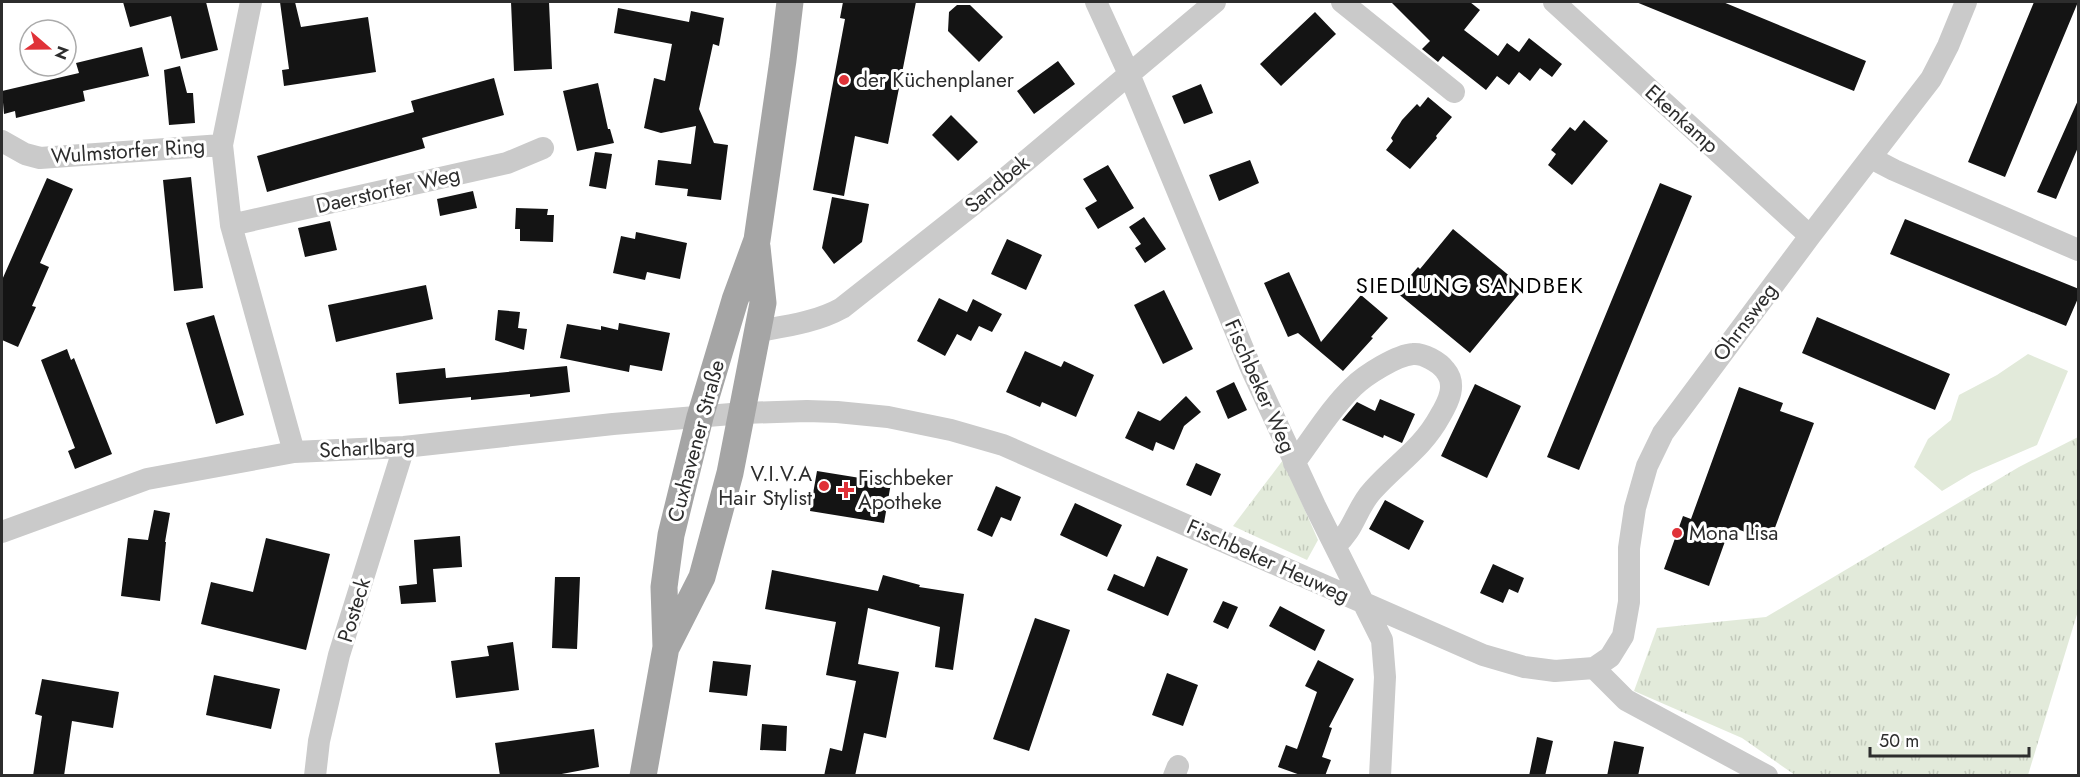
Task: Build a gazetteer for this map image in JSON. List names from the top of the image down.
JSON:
{
  "streets": {
    "main road": ["Cuxhavener Straße"],
    "street": [
      "Ekenkamp",
      "Wulmstorfer Ring",
      "Sandbek",
      "Daerstorfer Weg",
      "Ohrnsweg",
      "Fischbeker Weg",
      "Scharlbarg",
      "Fischbeker Heuweg",
      "Posteck"
    ]
  },
  "crossings": [
    ["Ekenkamp", "Ohrnsweg"],
    ["Sandbek", "Fischbeker Weg"],
    ["Sandbek", "Cuxhavener Straße"],
    ["Ohrnsweg", "Fischbeker Heuweg"],
    ["Fischbeker Weg", "Fischbeker Heuweg"],
    ["Cuxhavener Straße", "Scharlbarg"],
    ["Cuxhavener Straße", "Fischbeker Heuweg"],
    ["Scharlbarg", "Fischbeker Heuweg"],
    ["Scharlbarg", "Posteck"]
  ],
  "districts": ["SIEDLUNG SANDBEK"],
  "places": {
    "other": ["der Küchenplaner", "V.I.V.A Hair Stylist", "Mona Lisa"],
    "health": ["Fischbeker Apotheke"]
  },
  "scale_bar": "50 m",
  "north": "right"
}
